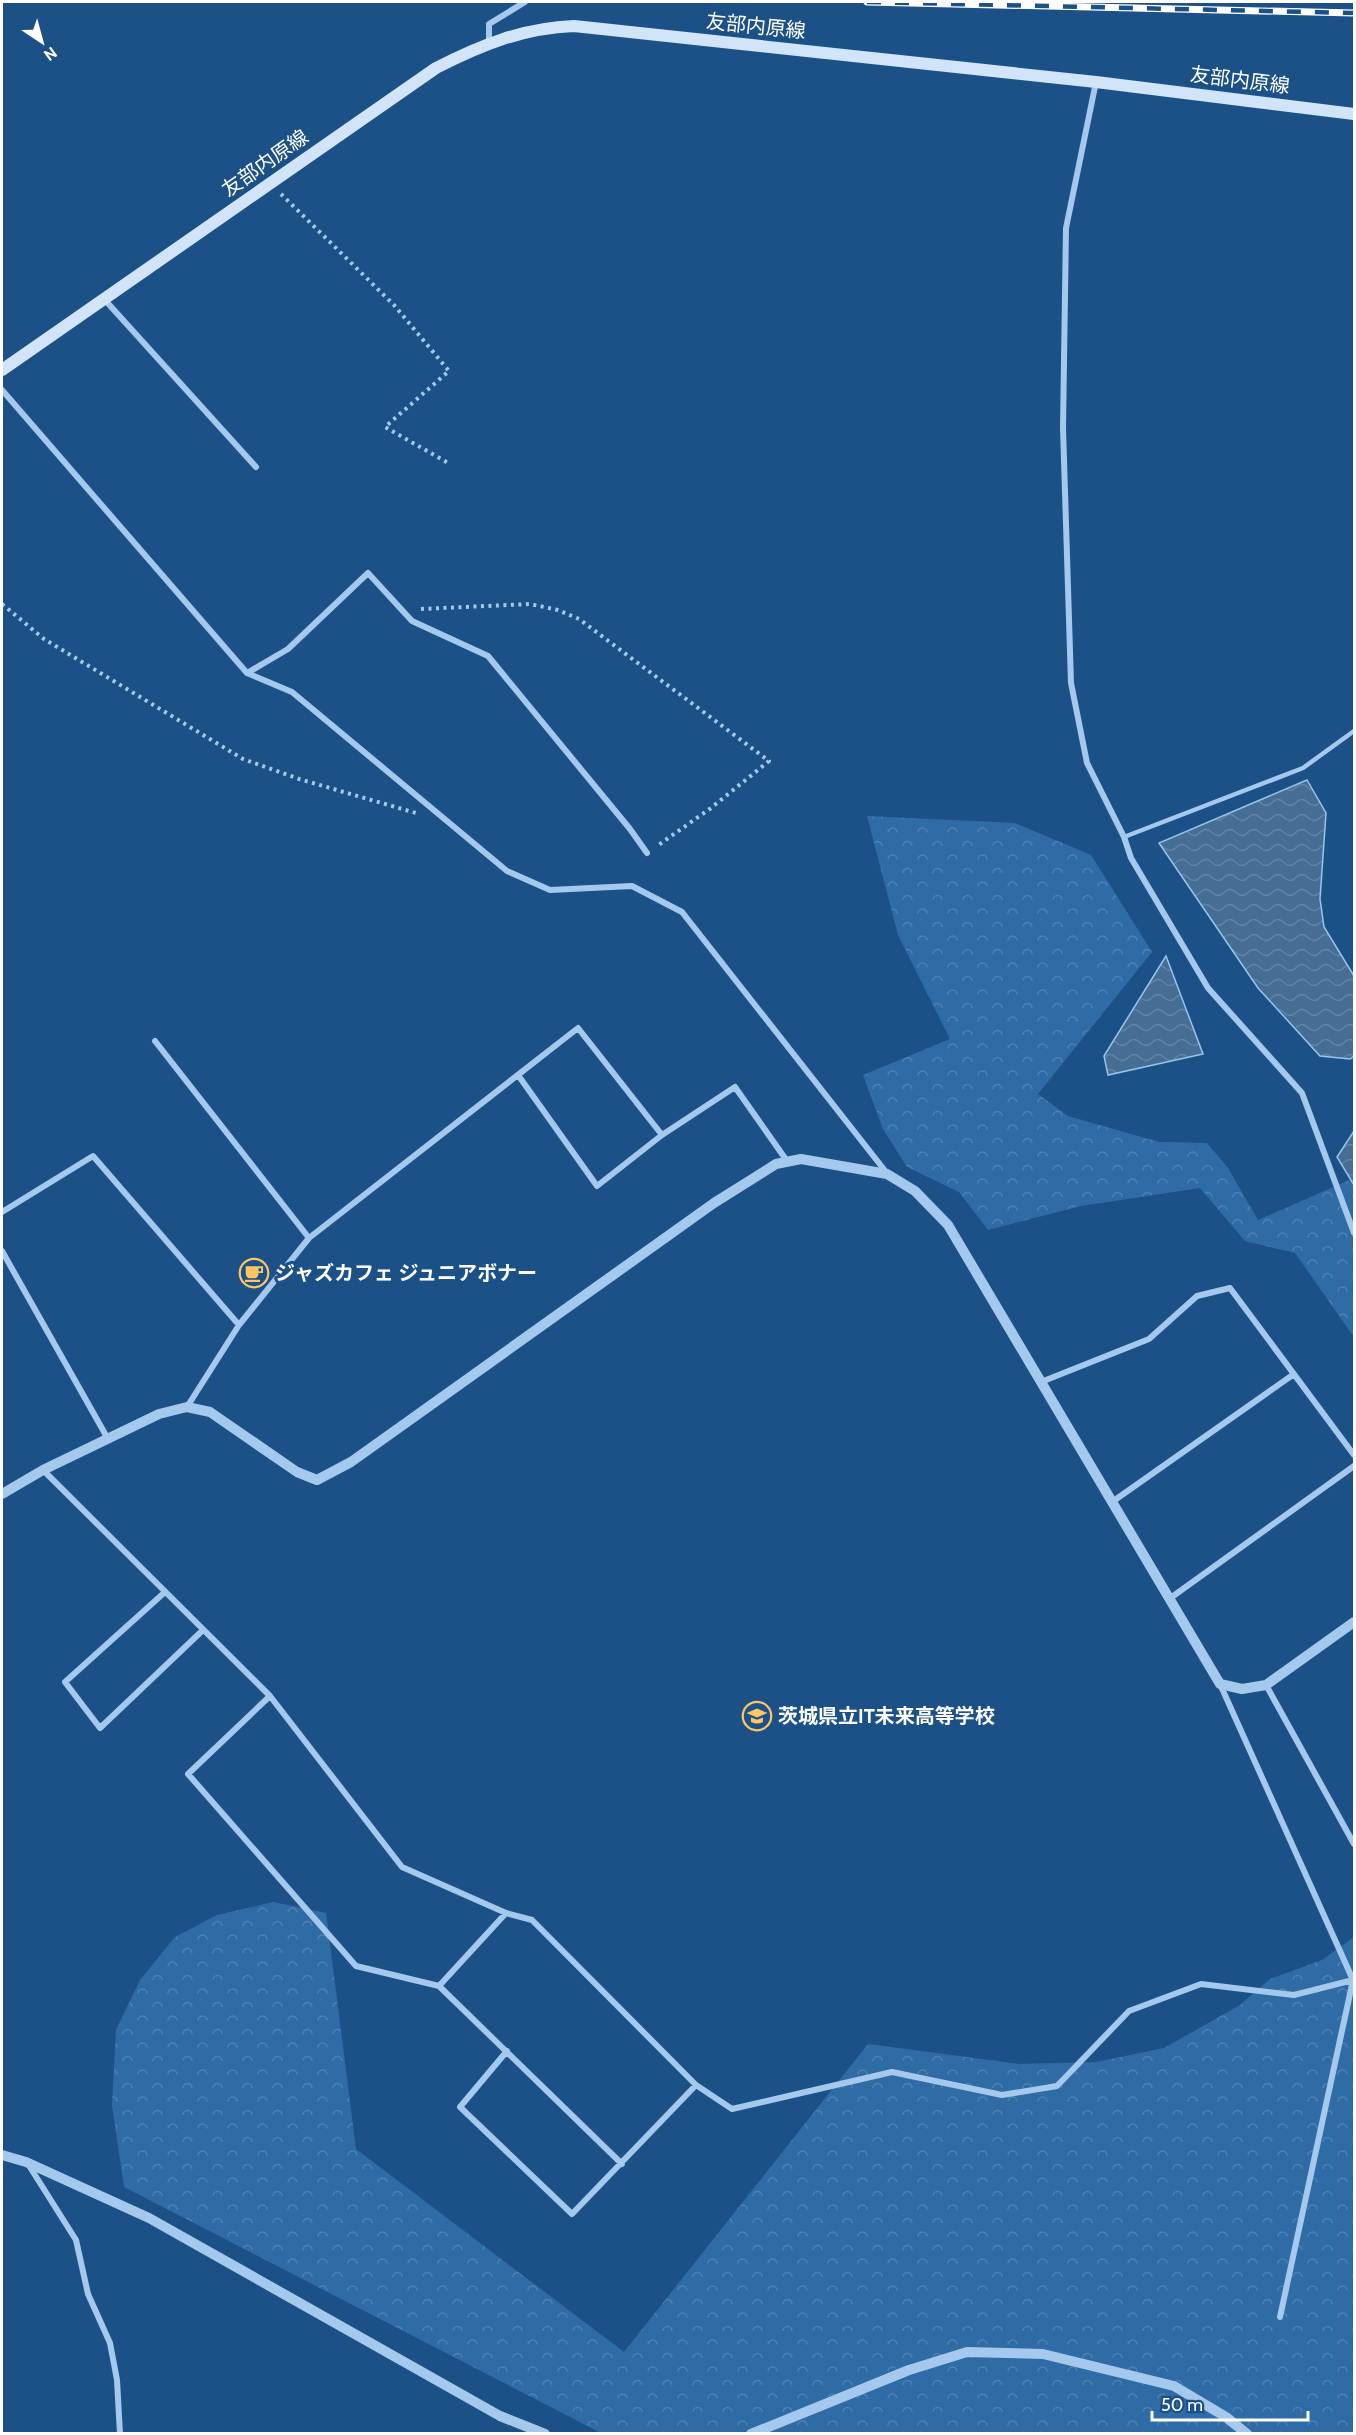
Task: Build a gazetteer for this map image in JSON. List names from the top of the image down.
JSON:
{
  "streets": {
    "main road": ["友部内原線"]
  },
  "places": {
    "cafe": ["ジャズカフェ ジュニアボナー"],
    "school or university": ["茨城県立IT未来高等学校"]
  },
  "scale_bar": "50 m",
  "north": "bottom right"
}
